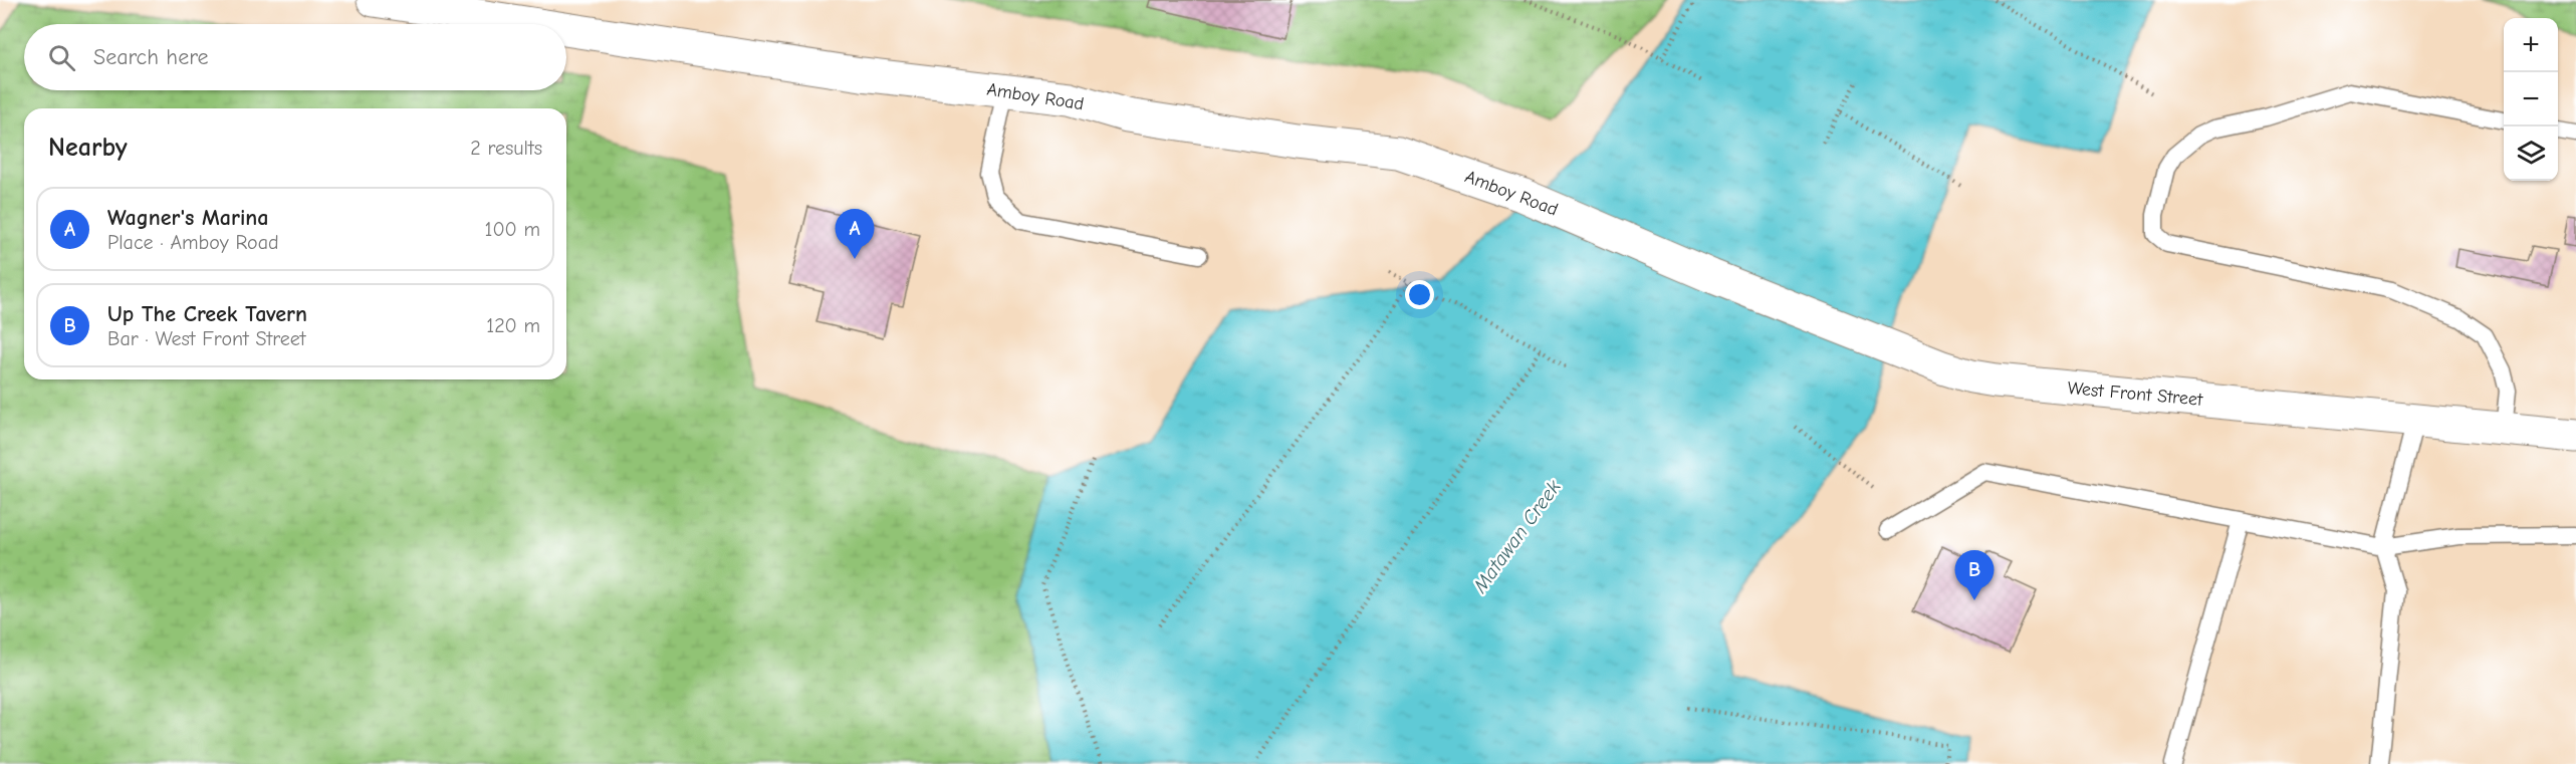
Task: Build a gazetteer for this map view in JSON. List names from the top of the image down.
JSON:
{
  "streets": {
    "main road": ["Amboy Road", "West Front Street"]
  },
  "crossings": [
    ["Amboy Road", "West Front Street"]
  ],
  "water": ["Matawan Creek"],
  "page": {
    "map_buttons": ["+", "−"],
    "search": "Search here",
    "heading": ["Nearby", "2 results"],
    "list": [
      {
        "mark": "A",
        "name": "Wagner's Marina",
        "note": "Place · Amboy Road",
        "value": "100 m"
      },
      {
        "mark": "B",
        "name": "Up The Creek Tavern",
        "note": "Bar · West Front Street",
        "value": "120 m"
      }
    ],
    "pins": ["A", "B"]
  }
}
